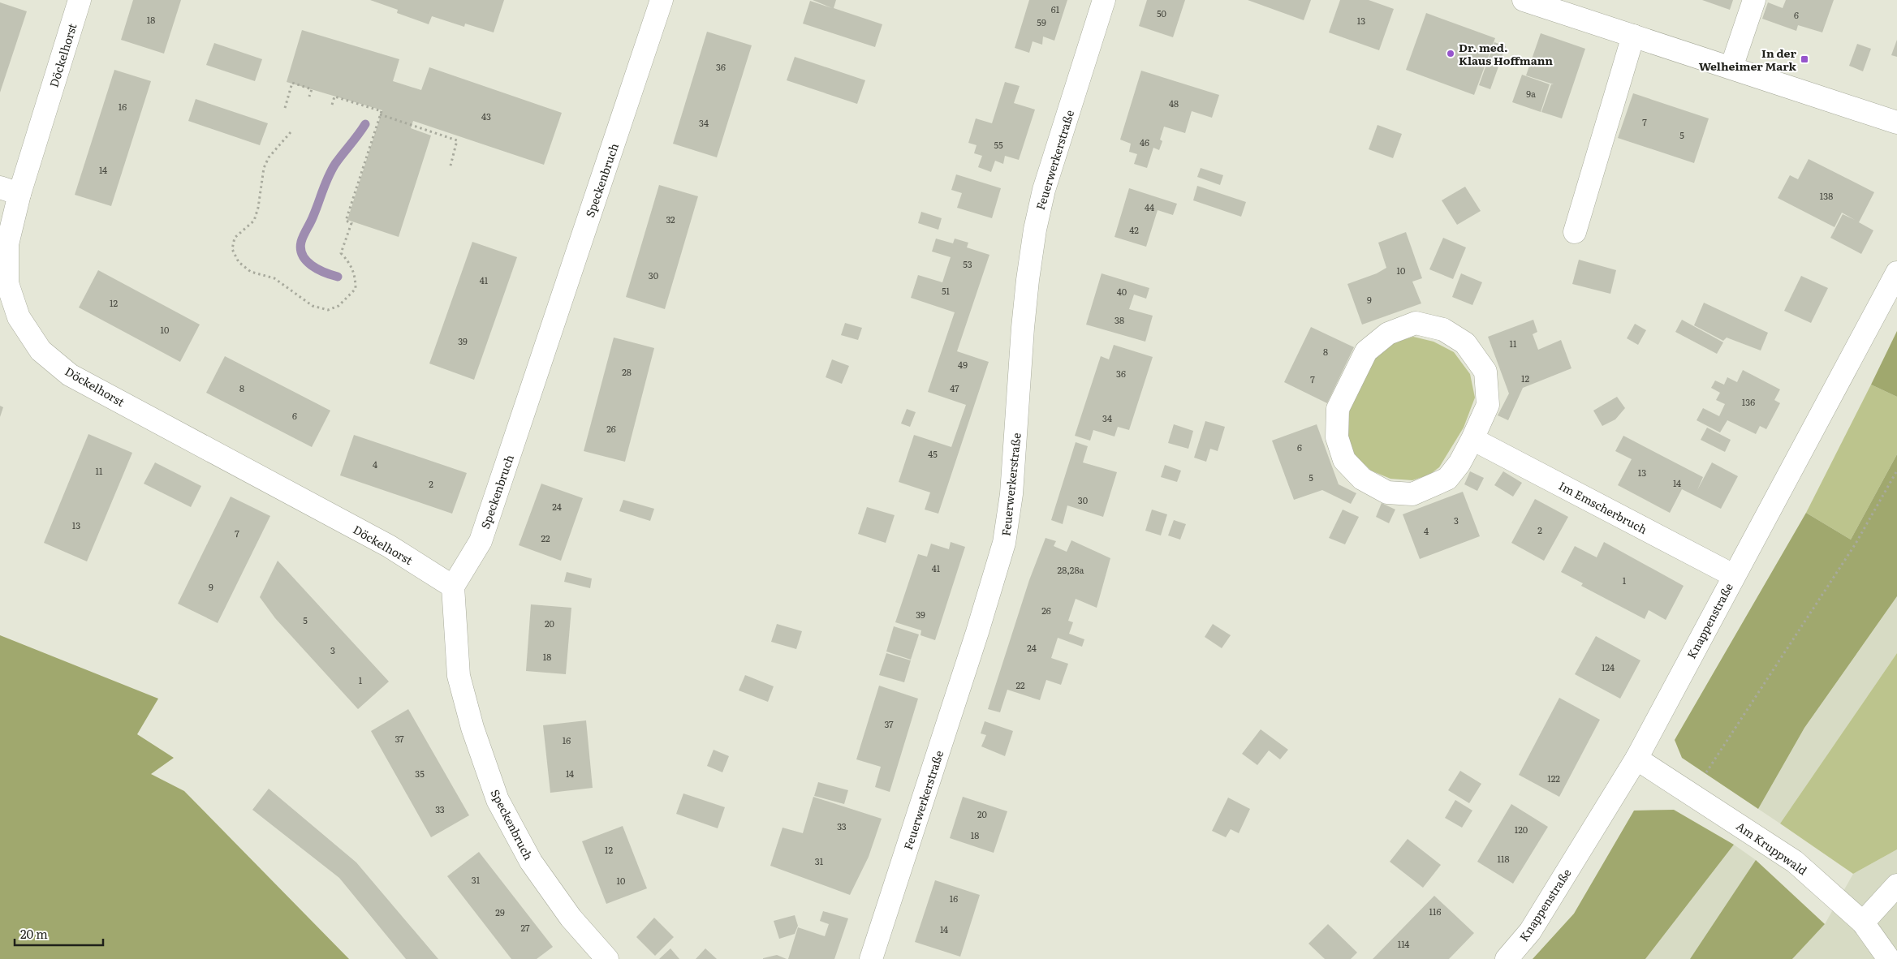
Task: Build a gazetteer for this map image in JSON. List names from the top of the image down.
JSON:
{
  "streets": {
    "street": [
      "Döckelhorst",
      "Feuerwerkerstraße",
      "Speckenbruch",
      "Im Emscherbruch",
      "Knappenstraße",
      "Am Kruppwald"
    ]
  },
  "crossings": [
    ["Döckelhorst", "Speckenbruch"],
    ["Im Emscherbruch", "Knappenstraße"],
    ["Knappenstraße", "Am Kruppwald"]
  ],
  "places": {
    "other": ["Dr. med. Klaus Hoffmann"],
    "transit": ["In der Welheimer Mark"]
  },
  "house_numbers": [
    "61",
    "50",
    "6",
    "18",
    "13",
    "59",
    "36",
    "9a",
    "48",
    "16",
    "43",
    "7",
    "34",
    "5",
    "46",
    "55",
    "14",
    "138",
    "44",
    "32",
    "42",
    "53",
    "10",
    "30",
    "41",
    "51",
    "40",
    "9",
    "12",
    "38",
    "10",
    "39",
    "11",
    "8",
    "49",
    "28",
    "36",
    "12",
    "7",
    "8",
    "47",
    "136",
    "6",
    "34",
    "26",
    "6",
    "45",
    "4",
    "11",
    "13",
    "5",
    "14",
    "2",
    "30",
    "24",
    "3",
    "13",
    "2",
    "4",
    "7",
    "22",
    "41",
    "28,28a",
    "1",
    "9",
    "26",
    "39",
    "5",
    "20",
    "24",
    "3",
    "18",
    "124",
    "1",
    "22",
    "37",
    "37",
    "16",
    "35",
    "14",
    "122",
    "33",
    "20",
    "33",
    "120",
    "18",
    "12",
    "118",
    "31",
    "31",
    "10",
    "16",
    "116",
    "29",
    "27",
    "14",
    "114"
  ],
  "scale_bar": "20 m"
}
